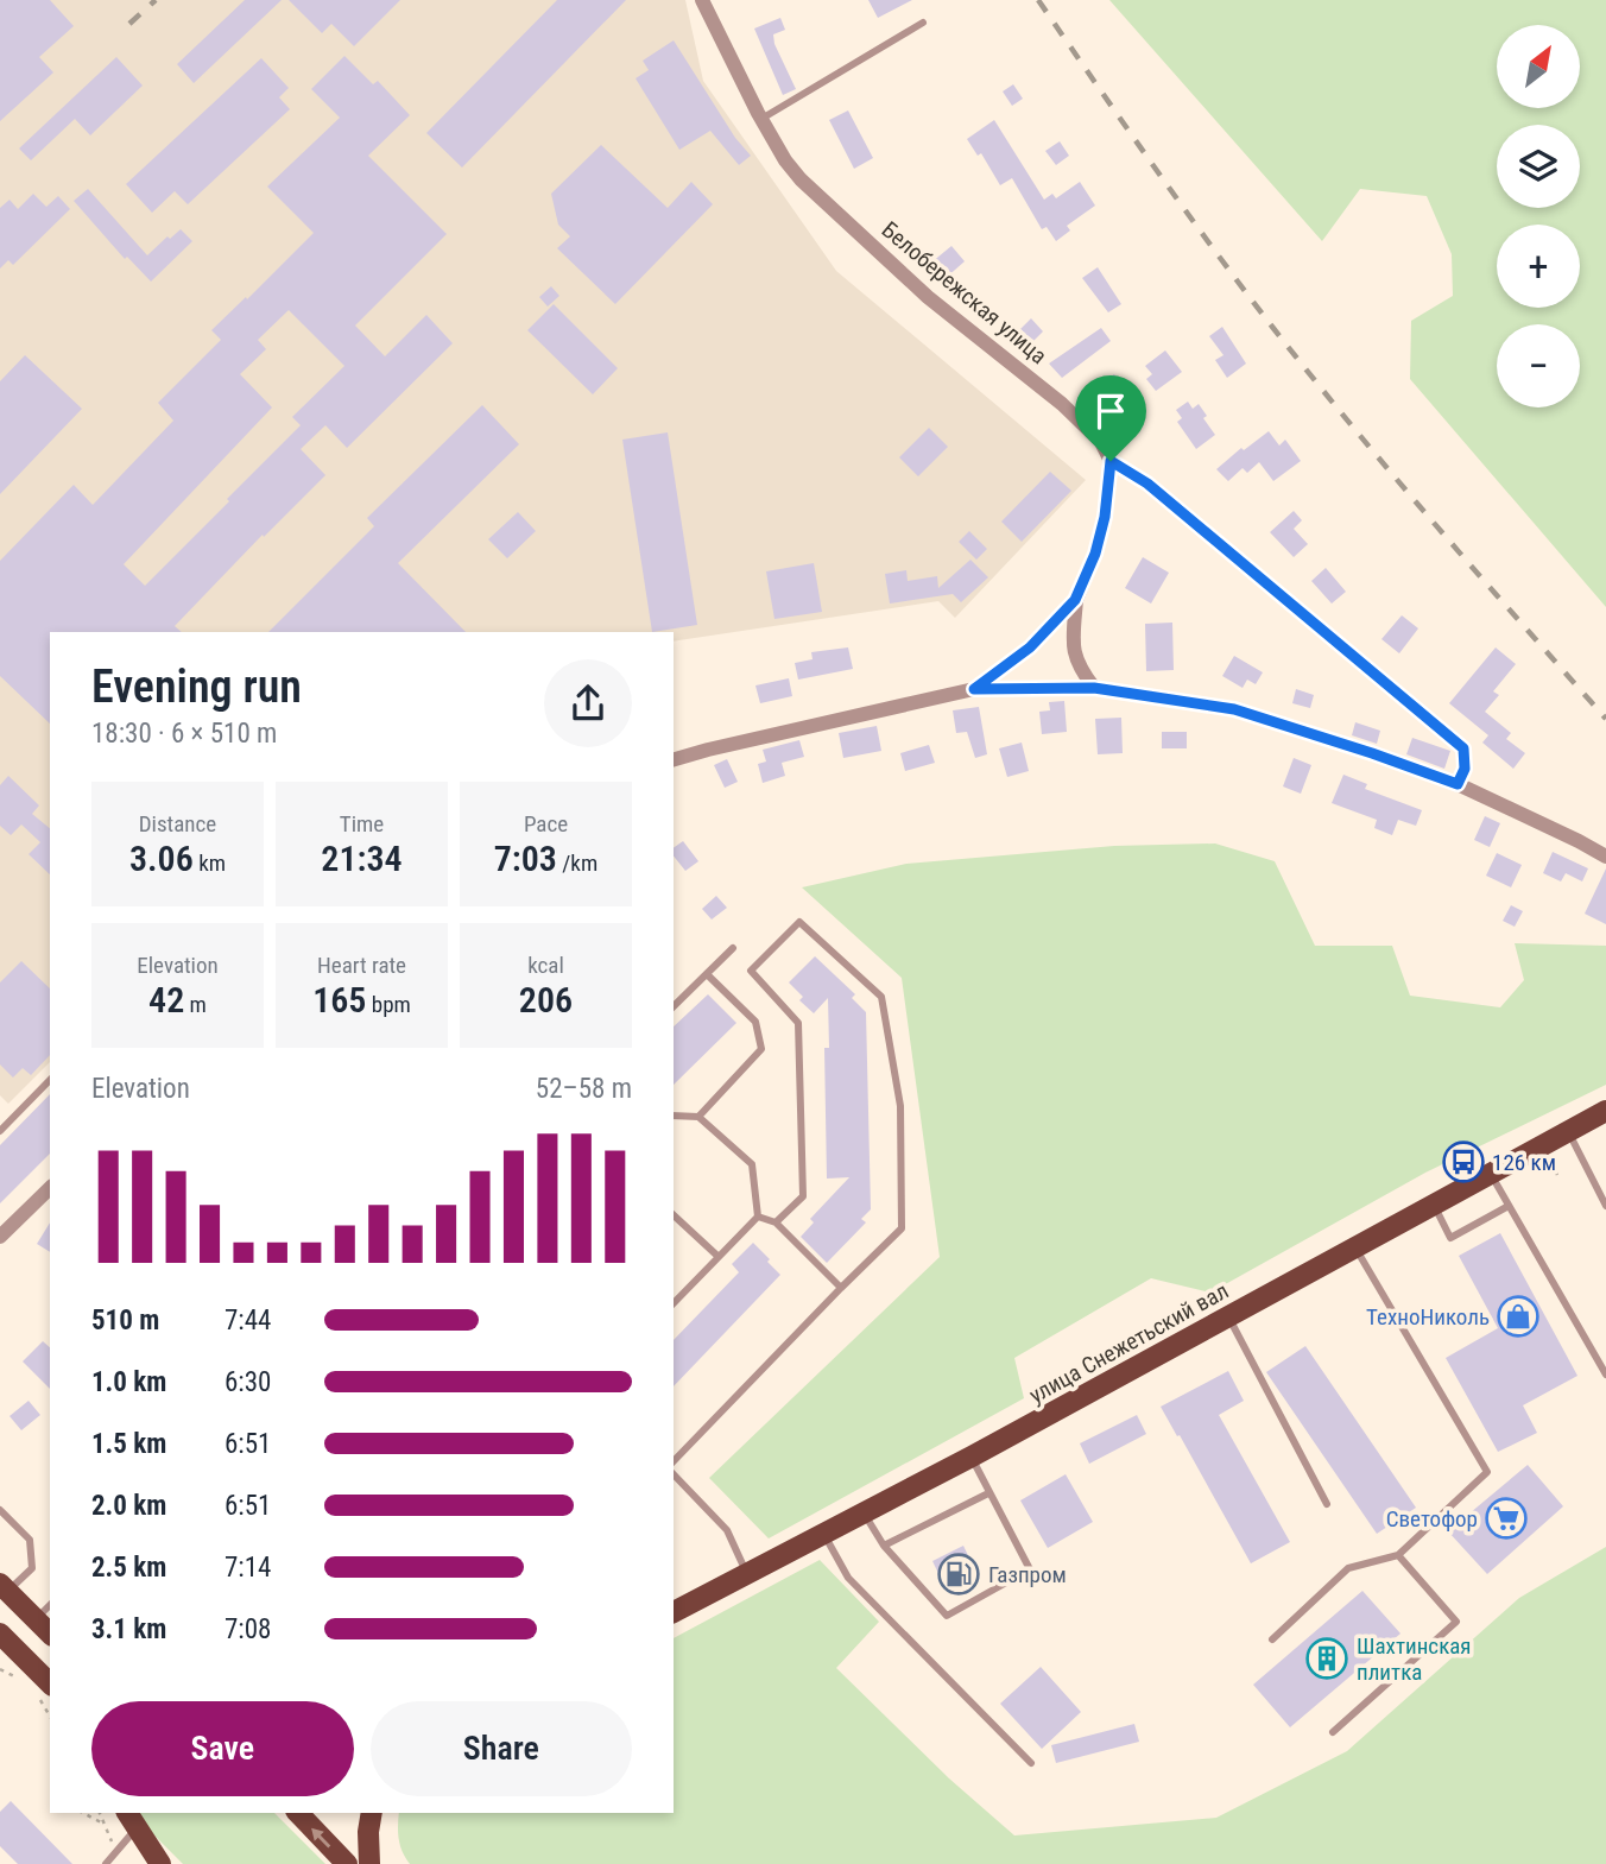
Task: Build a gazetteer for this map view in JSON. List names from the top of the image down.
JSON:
{
  "streets": {
    "main road": ["улица Снежетьский вал"],
    "street": ["Белобережская улица"]
  },
  "places": {
    "bus stop": ["126 км"],
    "shop": ["ТехноНиколь"],
    "supermarket": ["Светофор"],
    "fuel station": ["Газпром"],
    "building": ["Шахтинская плитка"]
  },
  "north": "top right",
  "page": {
    "map_buttons": ["+", "−"],
    "heading": ["Evening run", "18:30 · 6 × 510 m"],
    "stats": [
      ["Distance", "3.06 km"],
      ["Time", "21:34"],
      ["Pace", "7:03 /km"],
      ["Elevation", "42 m"],
      ["Heart rate", "165 bpm"],
      ["kcal", "206"]
    ],
    "chart": ["Elevation", "52–58 m"],
    "list": [
      {
        "name": "510 m",
        "note": "7:44"
      },
      {
        "name": "1.0 km",
        "note": "6:30"
      },
      {
        "name": "1.5 km",
        "note": "6:51"
      },
      {
        "name": "2.0 km",
        "note": "6:51"
      },
      {
        "name": "2.5 km",
        "note": "7:14"
      },
      {
        "name": "3.1 km",
        "note": "7:08"
      }
    ],
    "buttons": ["Save", "Share"]
  }
}
